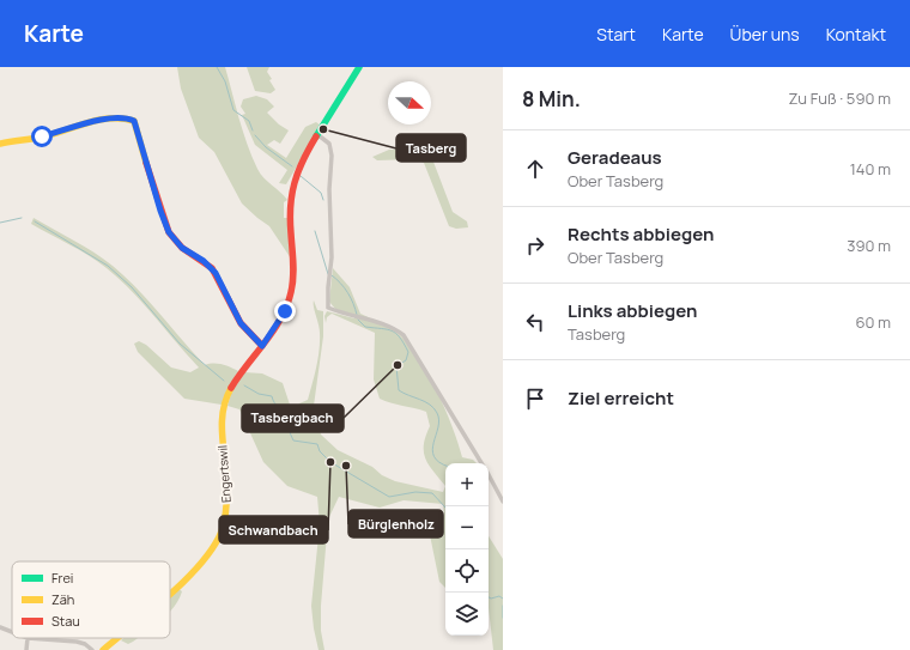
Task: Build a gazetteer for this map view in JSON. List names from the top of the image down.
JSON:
{
  "streets": {
    "main road": ["Engertswil"]
  },
  "places": [
    "Tasberg",
    "Tasbergbach",
    "Schwandbach",
    "Bürglenholz"
  ],
  "legend": ["Frei", "Zäh", "Stau"],
  "north": "right",
  "page": {
    "header": "Karte",
    "nav": [
      "Start",
      "Karte",
      "Über uns",
      "Kontakt"
    ],
    "heading": ["8 Min.", "Zu Fuß · 590 m"],
    "list": [
      ["Geradeaus", "Ober Tasberg", "140 m"],
      ["Rechts abbiegen", "Ober Tasberg", "390 m"],
      ["Links abbiegen", "Tasberg", "60 m"],
      "Ziel erreicht"
    ],
    "map_buttons": ["+", "−"]
  }
}
